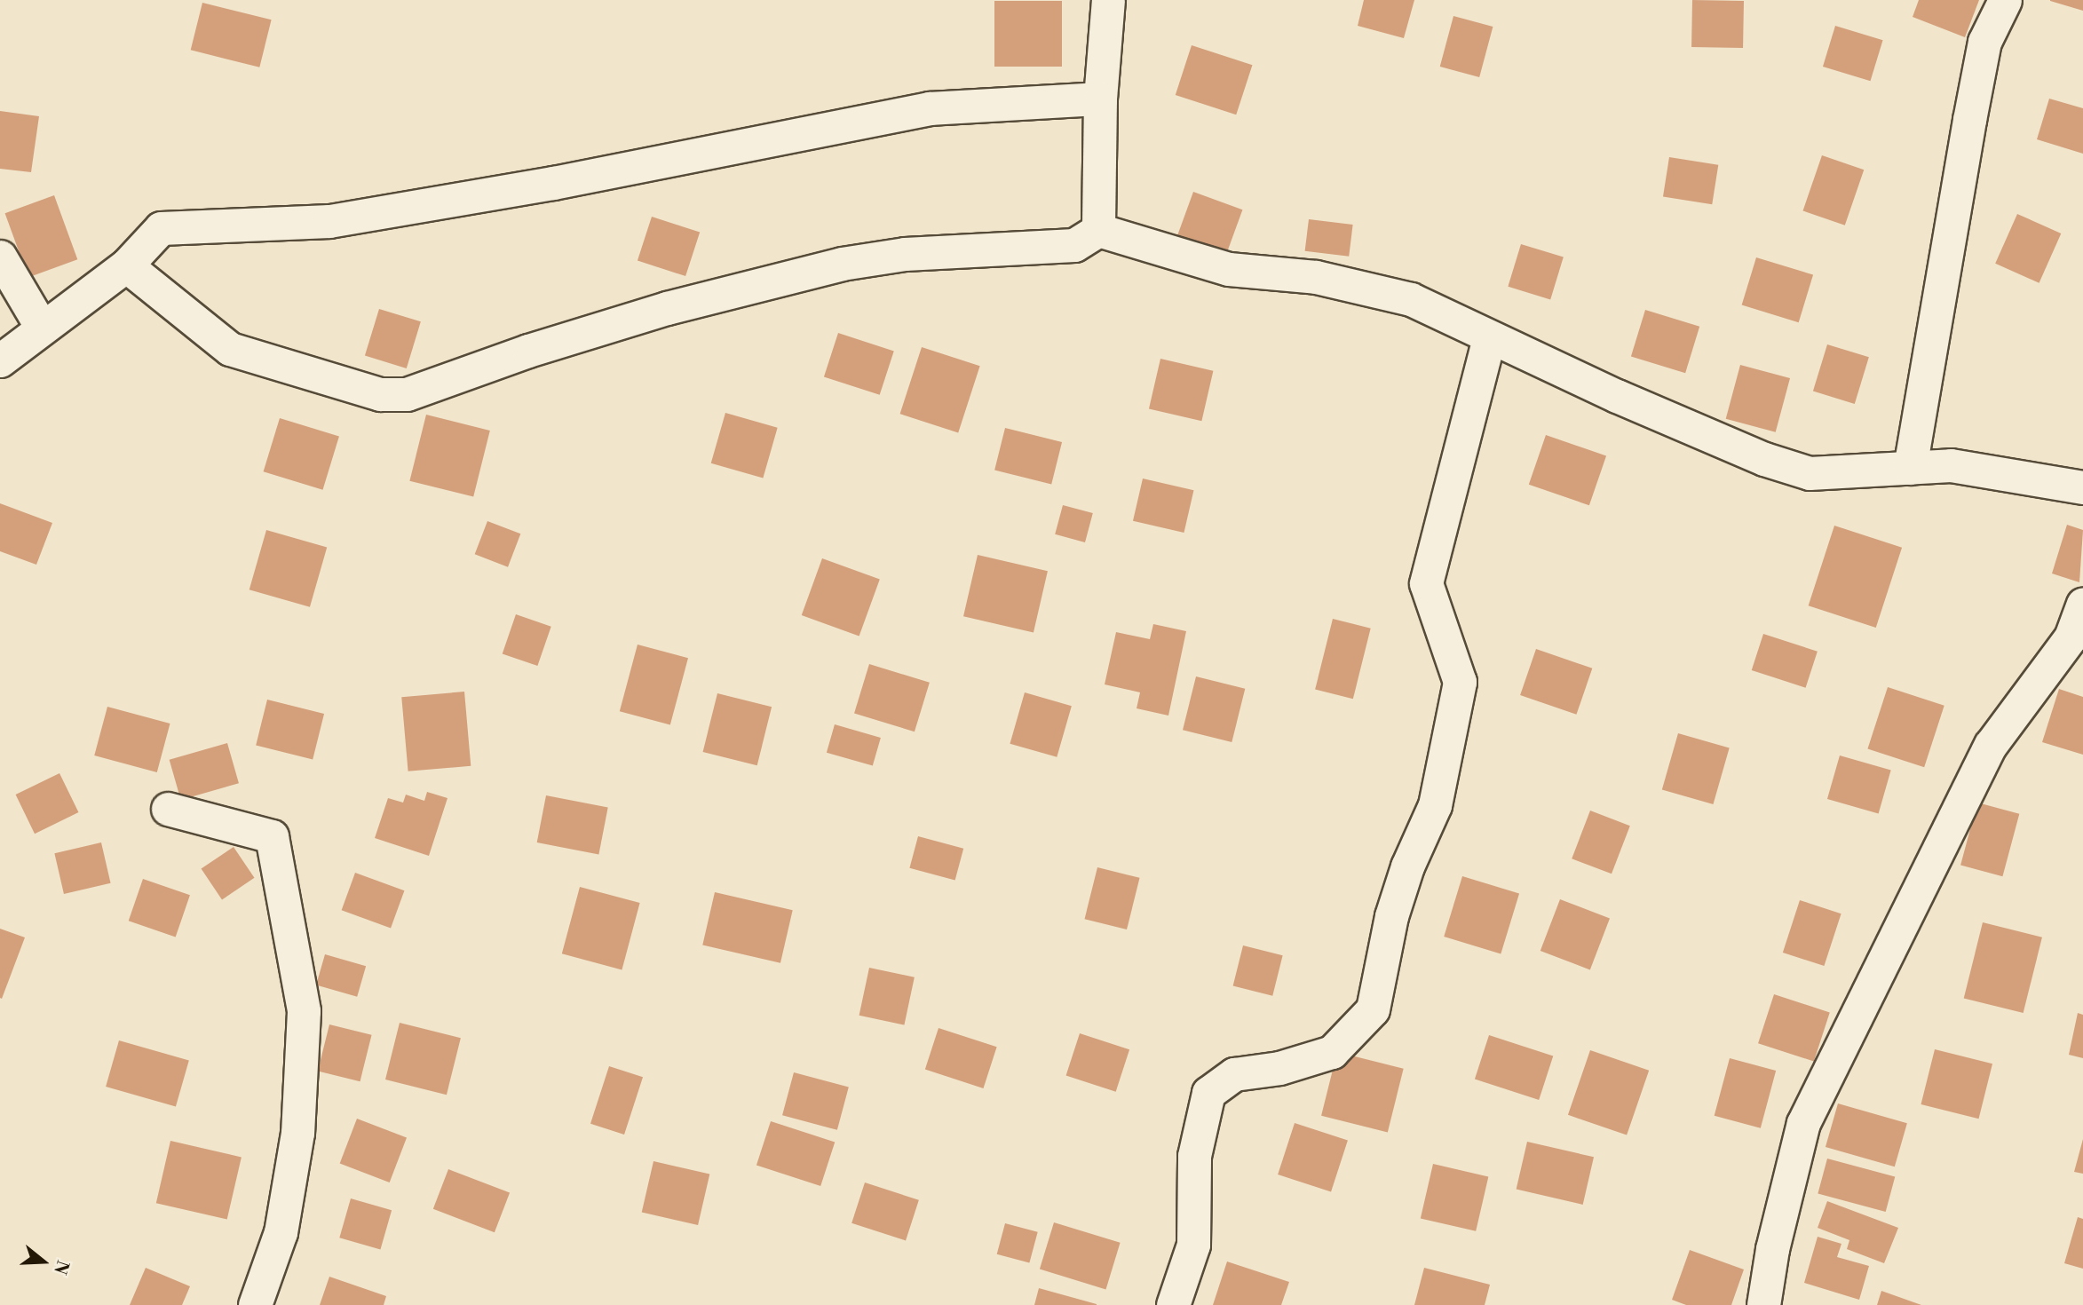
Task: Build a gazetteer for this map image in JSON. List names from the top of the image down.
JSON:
{
  "north": "right"
}
